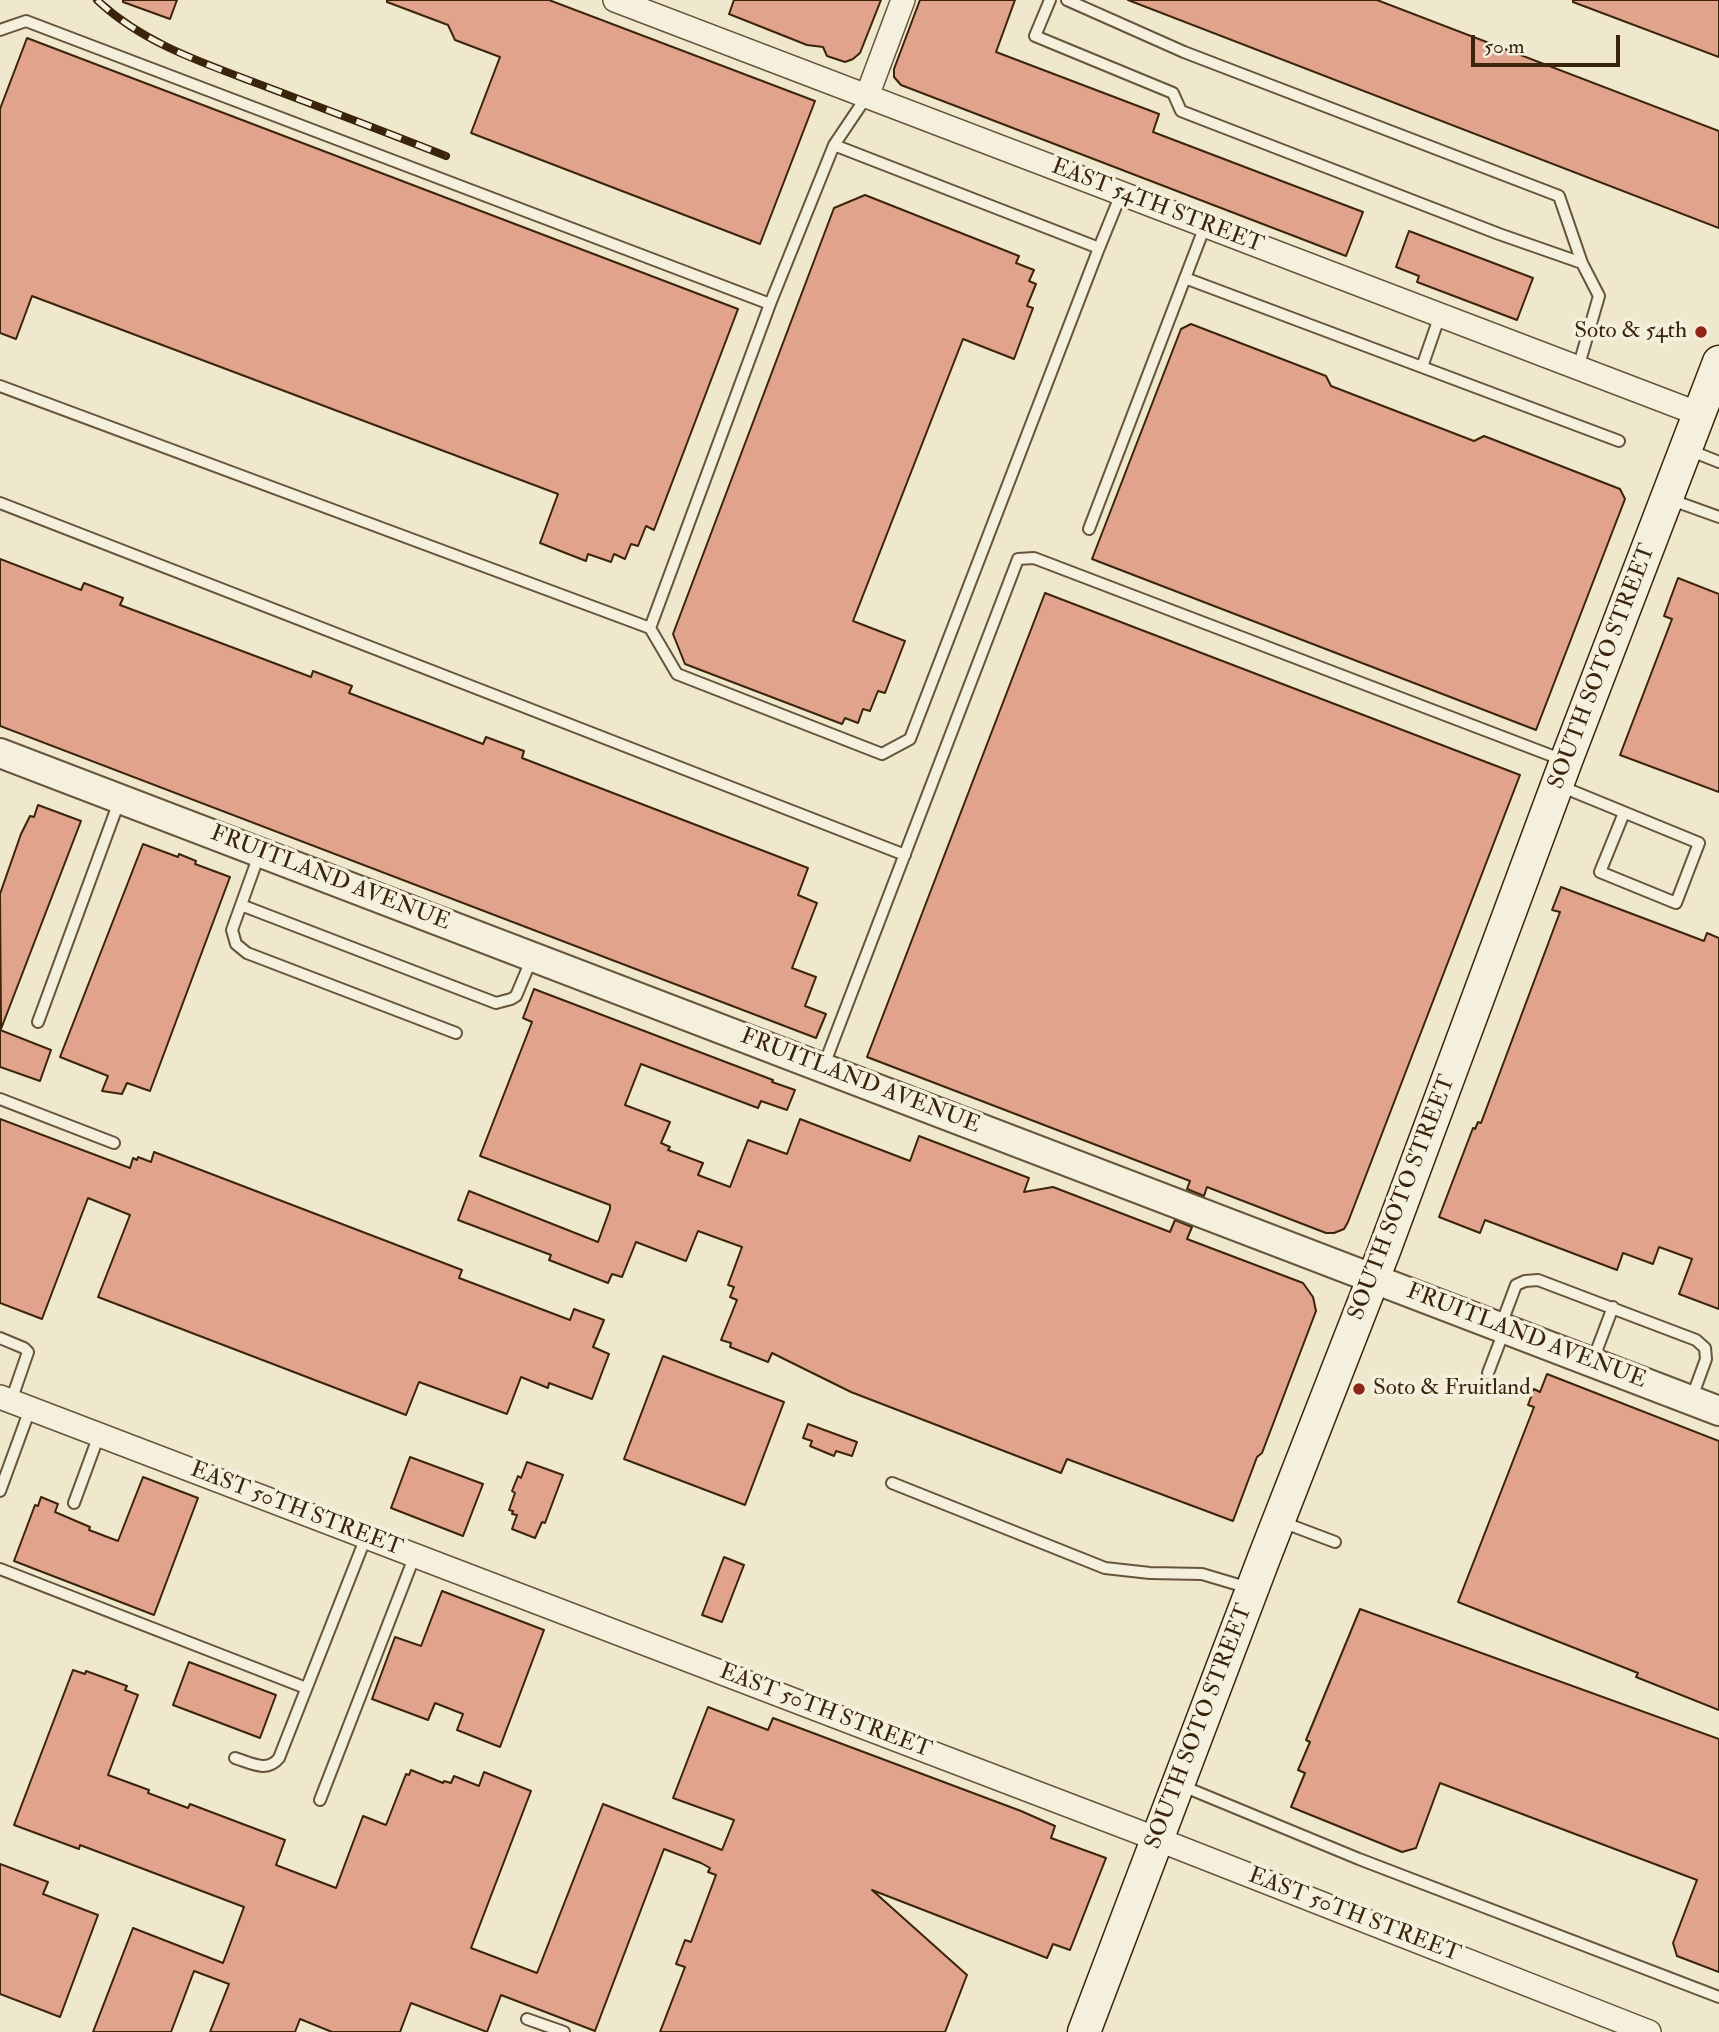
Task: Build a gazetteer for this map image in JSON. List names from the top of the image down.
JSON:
{
  "streets": {
    "main road": ["SOUTH SOTO STREET"],
    "street": ["EAST 54TH STREET", "FRUITLAND AVENUE", "EAST 50TH STREET"]
  },
  "crossings": [
    ["EAST 54TH STREET", "SOUTH SOTO STREET"],
    ["SOUTH SOTO STREET", "FRUITLAND AVENUE"],
    ["SOUTH SOTO STREET", "EAST 50TH STREET"]
  ],
  "places": ["Soto & 54th", "Soto & Fruitland"],
  "scale_bar": "50 m"
}
